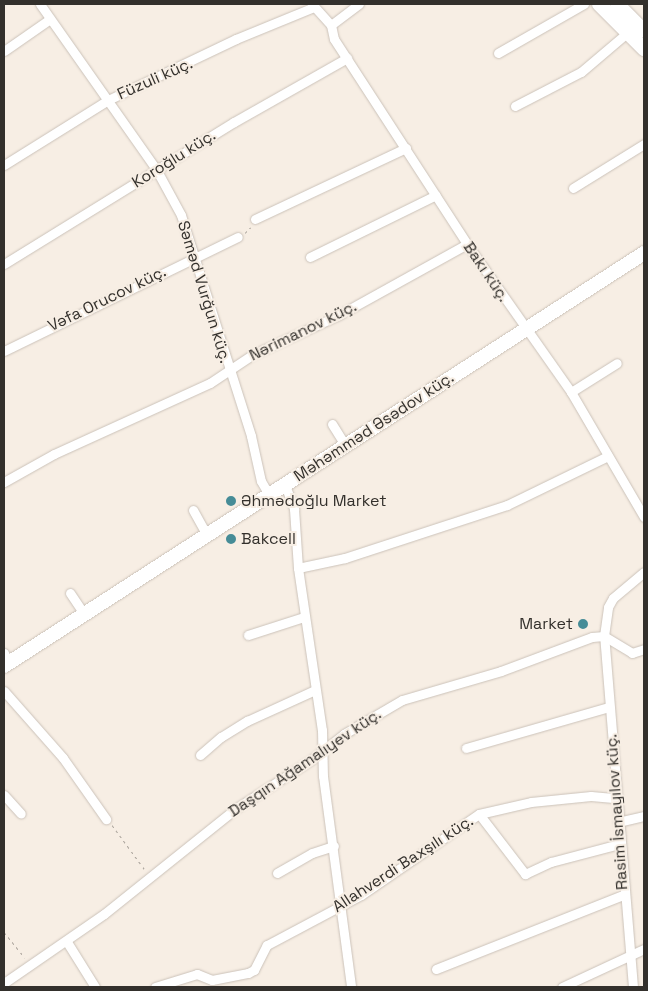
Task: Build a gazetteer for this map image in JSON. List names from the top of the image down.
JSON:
{
  "streets": {
    "main road": ["Məhəmməd Əsədov küç."],
    "street": [
      "Füzuli küç.",
      "Koroğlu küç.",
      "Bakı küç.",
      "Səməd Vurğun küç.",
      "Vəfa Orucov küç.",
      "Nərimanov küç.",
      "Daşqın Ağamalıyev küç.",
      "Rasim İsmayılov küç.",
      "Allahverdi Baxşılı küç."
    ]
  },
  "crossings": [
    ["Füzuli küç.", "Səməd Vurğun küç."],
    ["Koroğlu küç.", "Bakı küç."],
    ["Koroğlu küç.", "Səməd Vurğun küç."],
    ["Bakı küç.", "Nərimanov küç."],
    ["Bakı küç.", "Məhəmməd Əsədov küç."],
    ["Səməd Vurğun küç.", "Vəfa Orucov küç."],
    ["Səməd Vurğun küç.", "Nərimanov küç."],
    ["Səməd Vurğun küç.", "Məhəmməd Əsədov küç."],
    ["Daşqın Ağamalıyev küç.", "Rasim İsmayılov küç."],
    ["Rasim İsmayılov küç.", "Allahverdi Baxşılı küç."]
  ],
  "places": ["Əhmədoğlu Market", "Bakcell", "Market"]
}
